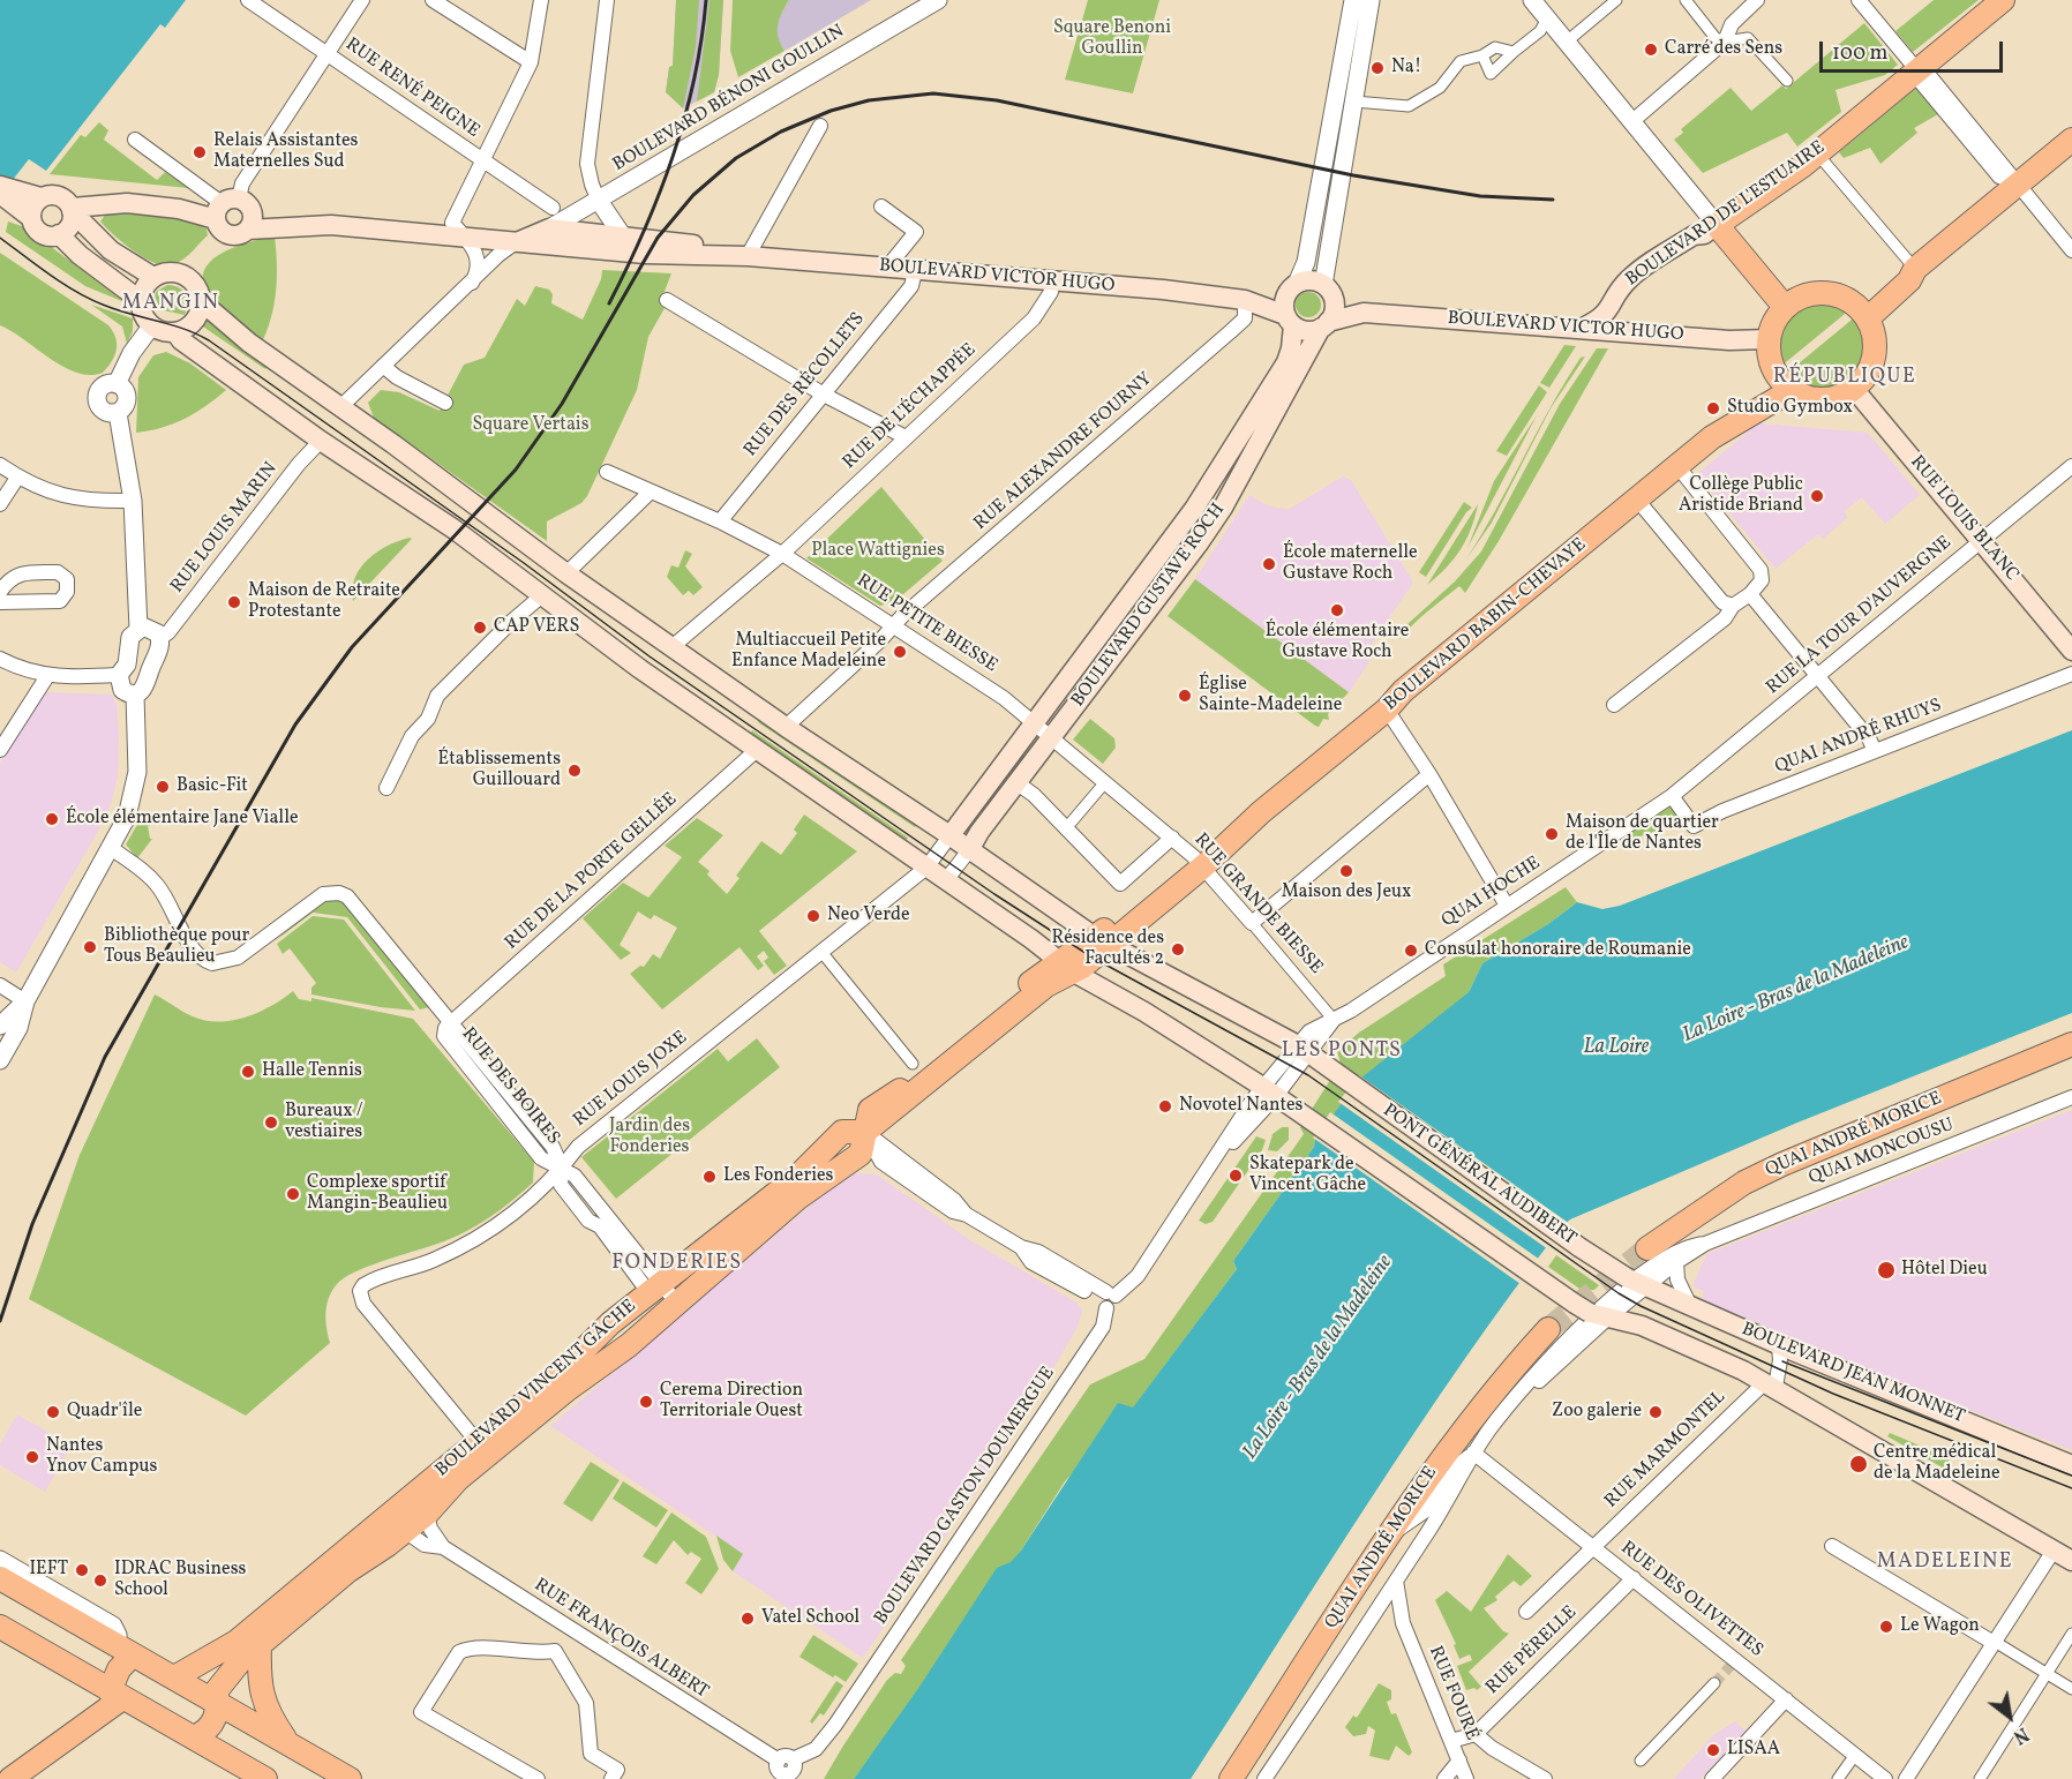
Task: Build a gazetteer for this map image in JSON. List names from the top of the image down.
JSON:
{
  "streets": {
    "main road": [
      "BOULEVARD DE L'ESTUAIRE",
      "BOULEVARD VICTOR HUGO",
      "RUE LOUIS BLANC",
      "BOULEVARD GUSTAVE ROCH",
      "BOULEVARD BABIN-CHEVAYE",
      "QUAI ANDRÉ MORICE",
      "PONT GÉNÉRAL AUDIBERT",
      "BOULEVARD JEAN MONNET",
      "BOULEVARD VINCENT GÂCHE"
    ],
    "street": [
      "RUE RENÉ PEIGNE",
      "BOULEVARD BÉNONI GOULLIN",
      "RUE DES RÉCOLLETS",
      "RUE DE L'ÉCHAPPÉE",
      "RUE ALEXANDRE FOURNY",
      "RUE LOUIS MARIN",
      "RUE LA TOUR D'AUVERGNE",
      "RUE PETITE BIESSE",
      "QUAI ANDRÉ RHUYS",
      "RUE DE LA PORTE GELLÉE",
      "QUAI HOCHE",
      "RUE GRANDE BIESSE",
      "RUE LOUIS JOXE",
      "RUE DES BOIRES",
      "QUAI MONCOUSU",
      "RUE MARMONTEL",
      "BOULEVARD GASTON DOUMERGUE",
      "RUE DES OLIVETTES",
      "RUE FRANÇOIS ALBERT",
      "RUE PÉRELLE",
      "RUE FOURÉ"
    ]
  },
  "crossings": [
    ["BOULEVARD BÉNONI GOULLIN", "BOULEVARD VICTOR HUGO"],
    ["BOULEVARD DE L'ESTUAIRE", "BOULEVARD VICTOR HUGO"],
    ["BOULEVARD VICTOR HUGO", "RUE DES RÉCOLLETS"],
    ["BOULEVARD VICTOR HUGO", "RUE DE L'ÉCHAPPÉE"],
    ["BOULEVARD VICTOR HUGO", "RUE ALEXANDRE FOURNY"],
    ["BOULEVARD VICTOR HUGO", "RUE LOUIS BLANC"],
    ["BOULEVARD VICTOR HUGO", "BOULEVARD GUSTAVE ROCH"],
    ["BOULEVARD VICTOR HUGO", "BOULEVARD BABIN-CHEVAYE"],
    ["RUE DES RÉCOLLETS", "RUE PETITE BIESSE"],
    ["RUE DE L'ÉCHAPPÉE", "RUE PETITE BIESSE"],
    ["RUE DE L'ÉCHAPPÉE", "PONT GÉNÉRAL AUDIBERT"],
    ["RUE ALEXANDRE FOURNY", "RUE PETITE BIESSE"],
    ["RUE LOUIS BLANC", "RUE LA TOUR D'AUVERGNE"],
    ["RUE LOUIS BLANC", "BOULEVARD BABIN-CHEVAYE"],
    ["BOULEVARD GUSTAVE ROCH", "RUE PETITE BIESSE"],
    ["BOULEVARD GUSTAVE ROCH", "RUE GRANDE BIESSE"],
    ["BOULEVARD GUSTAVE ROCH", "RUE LOUIS JOXE"],
    ["BOULEVARD GUSTAVE ROCH", "PONT GÉNÉRAL AUDIBERT"],
    ["RUE LA TOUR D'AUVERGNE", "QUAI ANDRÉ RHUYS"],
    ["RUE LA TOUR D'AUVERGNE", "QUAI HOCHE"],
    ["BOULEVARD BABIN-CHEVAYE", "RUE GRANDE BIESSE"],
    ["BOULEVARD BABIN-CHEVAYE", "PONT GÉNÉRAL AUDIBERT"],
    ["BOULEVARD BABIN-CHEVAYE", "BOULEVARD VINCENT GÂCHE"],
    ["QUAI ANDRÉ RHUYS", "QUAI HOCHE"],
    ["RUE DE LA PORTE GELLÉE", "RUE DES BOIRES"],
    ["QUAI HOCHE", "RUE GRANDE BIESSE"],
    ["QUAI HOCHE", "BOULEVARD GASTON DOUMERGUE"],
    ["RUE GRANDE BIESSE", "BOULEVARD GASTON DOUMERGUE"],
    ["RUE LOUIS JOXE", "RUE DES BOIRES"],
    ["RUE LOUIS JOXE", "PONT GÉNÉRAL AUDIBERT"],
    ["RUE LOUIS JOXE", "BOULEVARD VINCENT GÂCHE"],
    ["RUE DES BOIRES", "BOULEVARD VINCENT GÂCHE"],
    ["QUAI ANDRÉ MORICE", "QUAI MONCOUSU"],
    ["QUAI ANDRÉ MORICE", "PONT GÉNÉRAL AUDIBERT"],
    ["QUAI ANDRÉ MORICE", "BOULEVARD JEAN MONNET"],
    ["QUAI MONCOUSU", "PONT GÉNÉRAL AUDIBERT"],
    ["QUAI MONCOUSU", "BOULEVARD JEAN MONNET"],
    ["PONT GÉNÉRAL AUDIBERT", "BOULEVARD JEAN MONNET"],
    ["PONT GÉNÉRAL AUDIBERT", "BOULEVARD VINCENT GÂCHE"],
    ["PONT GÉNÉRAL AUDIBERT", "BOULEVARD GASTON DOUMERGUE"],
    ["BOULEVARD VINCENT GÂCHE", "RUE FRANÇOIS ALBERT"],
    ["RUE MARMONTEL", "RUE DES OLIVETTES"],
    ["BOULEVARD GASTON DOUMERGUE", "RUE FRANÇOIS ALBERT"],
    ["RUE DES OLIVETTES", "RUE PÉRELLE"],
    ["RUE PÉRELLE", "RUE FOURÉ"]
  ],
  "districts": [
    "MANGIN",
    "RÉPUBLIQUE",
    "LES PONTS",
    "FONDERIES",
    "MADELEINE"
  ],
  "water": ["La Loire - Bras de la Madeleine", "La Loire"],
  "parks": [
    "Square Benoni Goullin",
    "Square Vertais",
    "Place Wattignies",
    "Jardin des Fonderies"
  ],
  "places": [
    "Carré des Sens",
    "Na!",
    "Relais Assistantes Maternelles Sud",
    "Studio Gymbox",
    "Collège Public Aristide Briand",
    "École maternelle Gustave Roch",
    "Maison de Retraite Protestante",
    "École élémentaire Gustave Roch",
    "CAP VERS",
    "Multiaccueil Petite Enfance Madeleine",
    "Église Sainte-Madeleine",
    "Établissements Guillouard",
    "Basic-Fit",
    "École élémentaire Jane Vialle",
    "Maison de quartier de l'Île de Nantes",
    "Maison des Jeux",
    "Neo Verde",
    "Bibliothèque pour Tous Beaulieu",
    "Résidence des Facultés 2",
    "Consulat honoraire de Roumanie",
    "Halle Tennis",
    "Novotel Nantes",
    "Bureaux / vestiaires",
    "Skatepark de Vincent Gâche",
    "Les Fonderies",
    "Complexe sportif Mangin-Beaulieu",
    "Hôtel Dieu",
    "Cerema Direction Territoriale Ouest",
    "Quadr'île",
    "Zoo galerie",
    "Nantes Ynov Campus",
    "Centre médical de la Madeleine",
    "IEFT",
    "IDRAC Business School",
    "Vatel School",
    "Le Wagon",
    "LISAA"
  ],
  "scale_bar": "100 m",
  "north": "bottom right"
}
